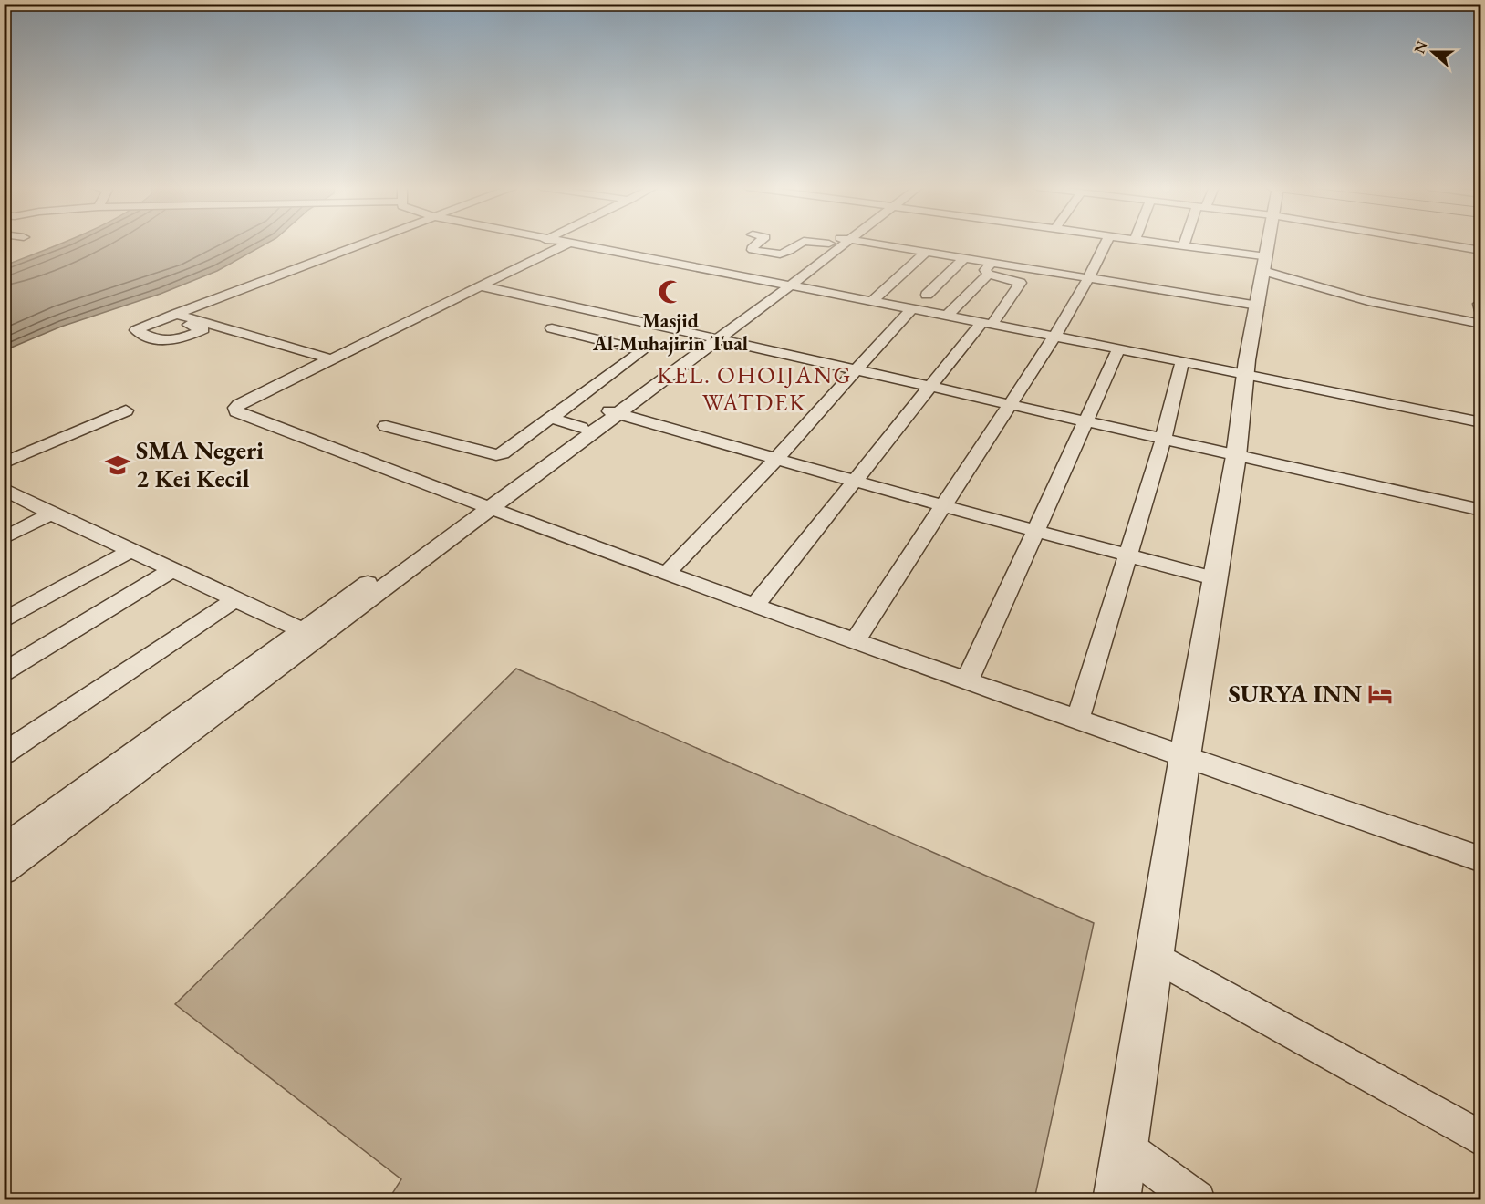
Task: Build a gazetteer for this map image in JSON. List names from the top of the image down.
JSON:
{
  "districts": ["KEL. OHOIJANG WATDEK"],
  "places": {
    "mosque": ["Masjid Al-Muhajirin Tual"],
    "school or university": ["SMA Negeri 2 Kei Kecil"],
    "hotel": ["SURYA INN"]
  },
  "north": "left"
}
